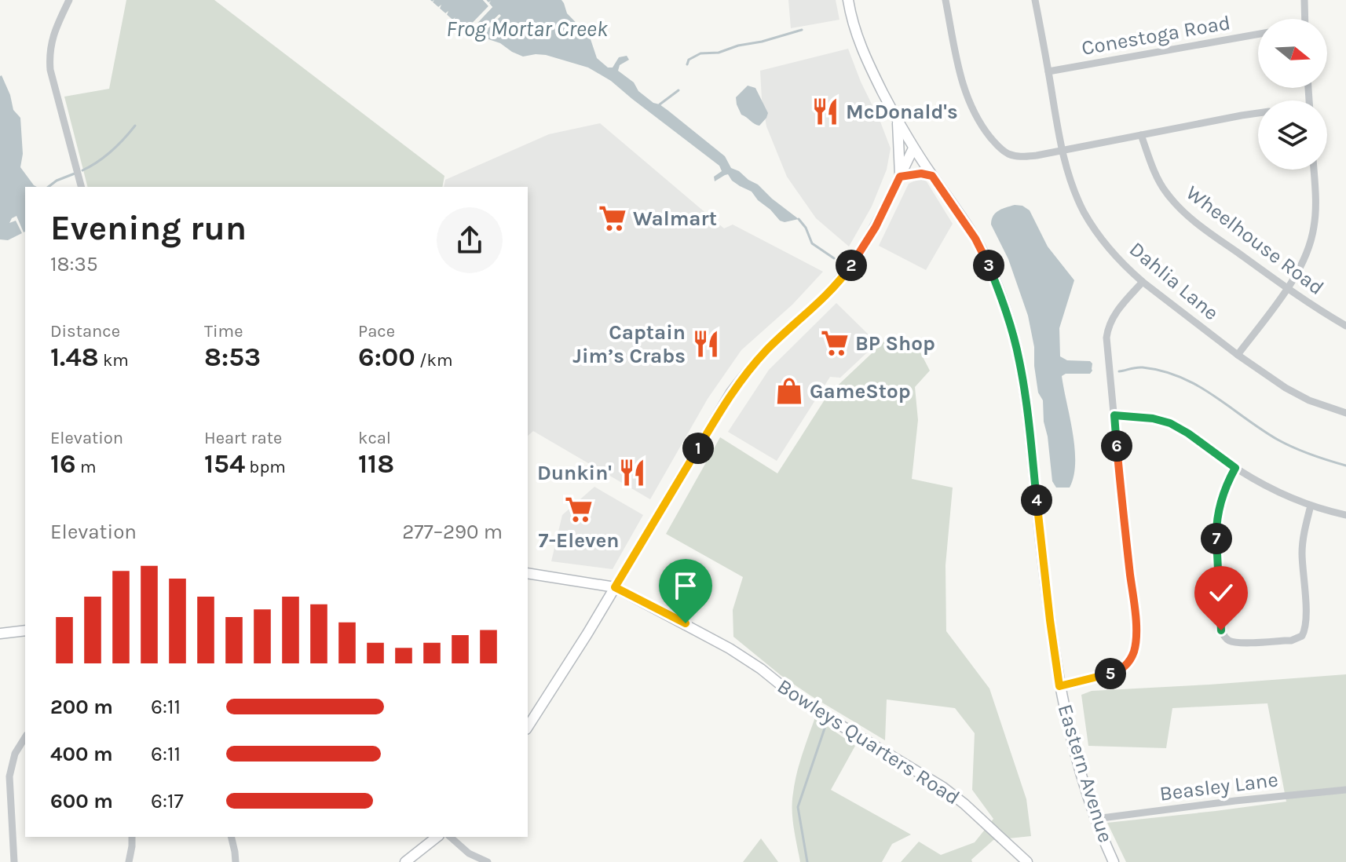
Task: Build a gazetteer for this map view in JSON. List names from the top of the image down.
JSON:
{
  "streets": {
    "street": [
      "Conestoga Road",
      "Wheelhouse Road",
      "Dahlia Lane",
      "Bowleys Quarters Road",
      "Eastern Avenue",
      "Beasley Lane"
    ]
  },
  "crossings": [
    ["Conestoga Road", "Dahlia Lane"],
    ["Eastern Avenue", "Beasley Lane"]
  ],
  "water": ["Frog Mortar Creek"],
  "places": {
    "restaurant": ["McDonald's", "Captain Jim’s Crabs", "Dunkin'"],
    "supermarket": ["Walmart", "BP Shop", "7-Eleven"],
    "shop": ["GameStop"]
  },
  "north": "right",
  "page": {
    "heading": ["Evening run", "18:35"],
    "pins": [
      "2",
      "3",
      "6",
      "1",
      "4",
      "7",
      "5"
    ],
    "stats": [
      ["Distance", "1.48 km"],
      ["Time", "8:53"],
      ["Pace", "6:00 /km"],
      ["Elevation", "16 m"],
      ["Heart rate", "154 bpm"],
      ["kcal", "118"]
    ],
    "chart": ["Elevation", "277–290 m"],
    "list": [
      {
        "name": "200 m",
        "note": "6:11"
      },
      {
        "name": "400 m",
        "note": "6:11"
      },
      {
        "name": "600 m",
        "note": "6:17"
      }
    ]
  }
}
